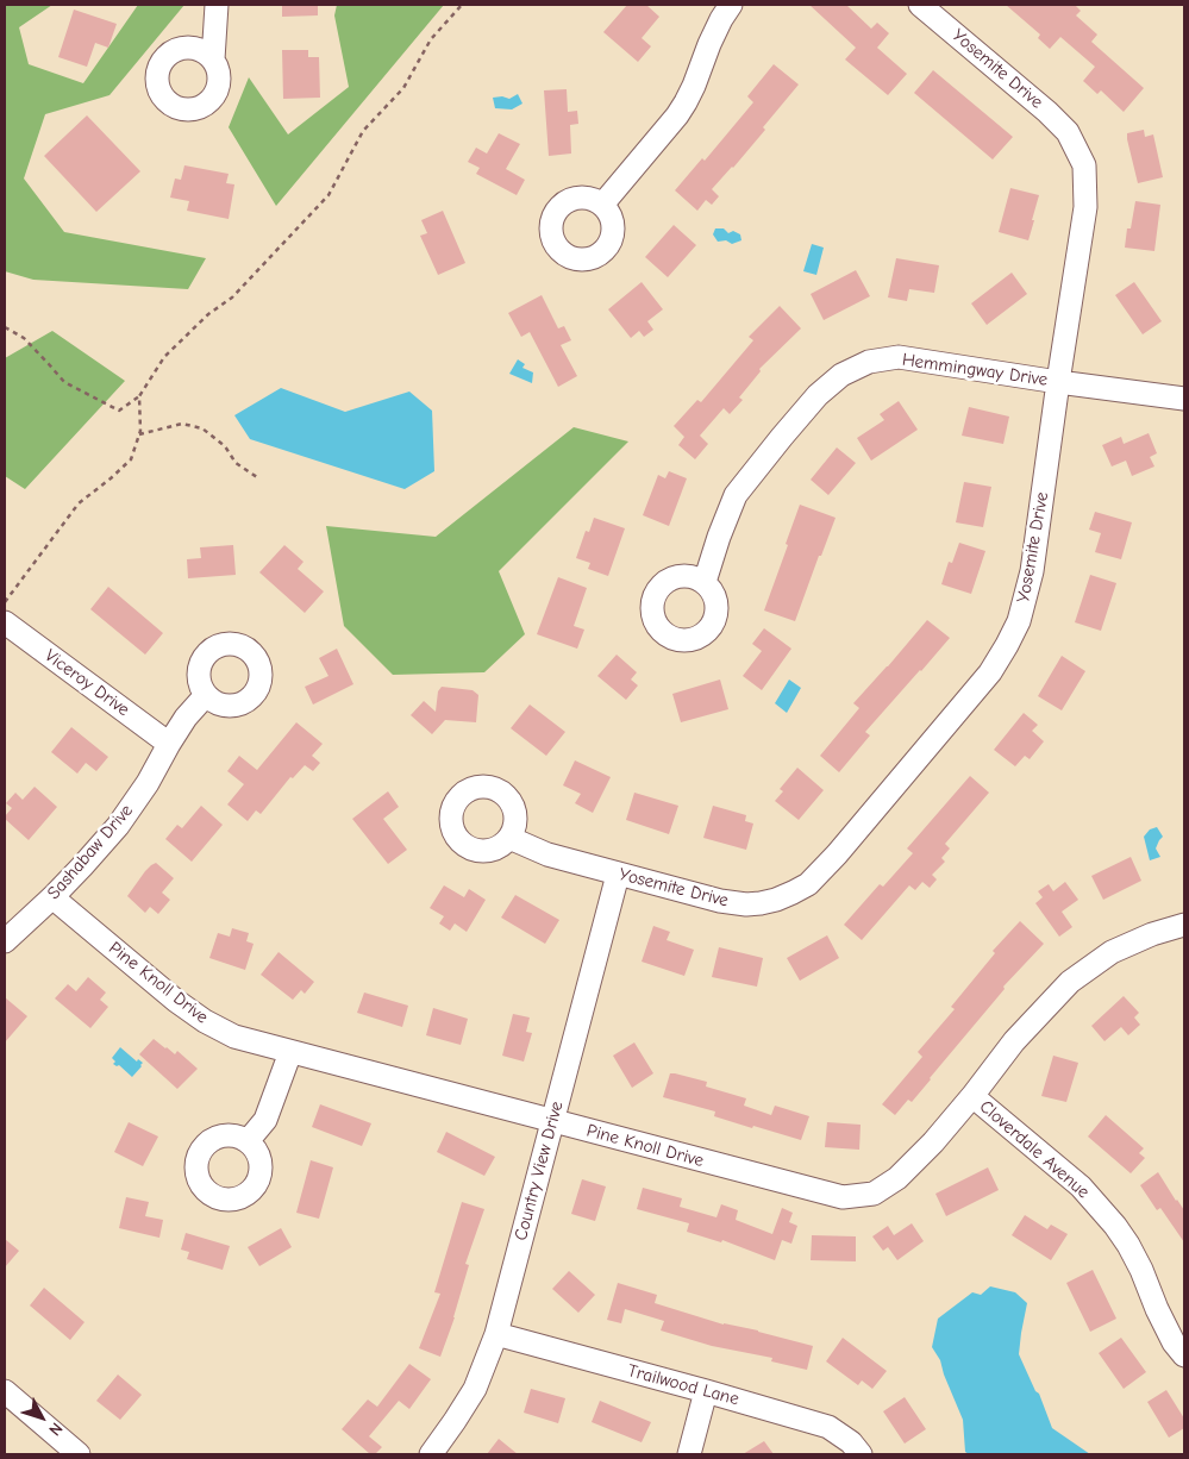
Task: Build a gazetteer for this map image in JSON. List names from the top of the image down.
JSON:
{
  "streets": {
    "street": [
      "Yosemite Drive",
      "Hemmingway Drive",
      "Viceroy Drive",
      "Sashabaw Drive",
      "Pine Knoll Drive",
      "Cloverdale Avenue",
      "Country View Drive",
      "Trailwood Lane"
    ]
  },
  "crossings": [
    ["Yosemite Drive", "Hemmingway Drive"],
    ["Yosemite Drive", "Country View Drive"],
    ["Viceroy Drive", "Sashabaw Drive"],
    ["Sashabaw Drive", "Pine Knoll Drive"],
    ["Pine Knoll Drive", "Cloverdale Avenue"],
    ["Pine Knoll Drive", "Country View Drive"],
    ["Country View Drive", "Trailwood Lane"]
  ],
  "north": "bottom right"
}
